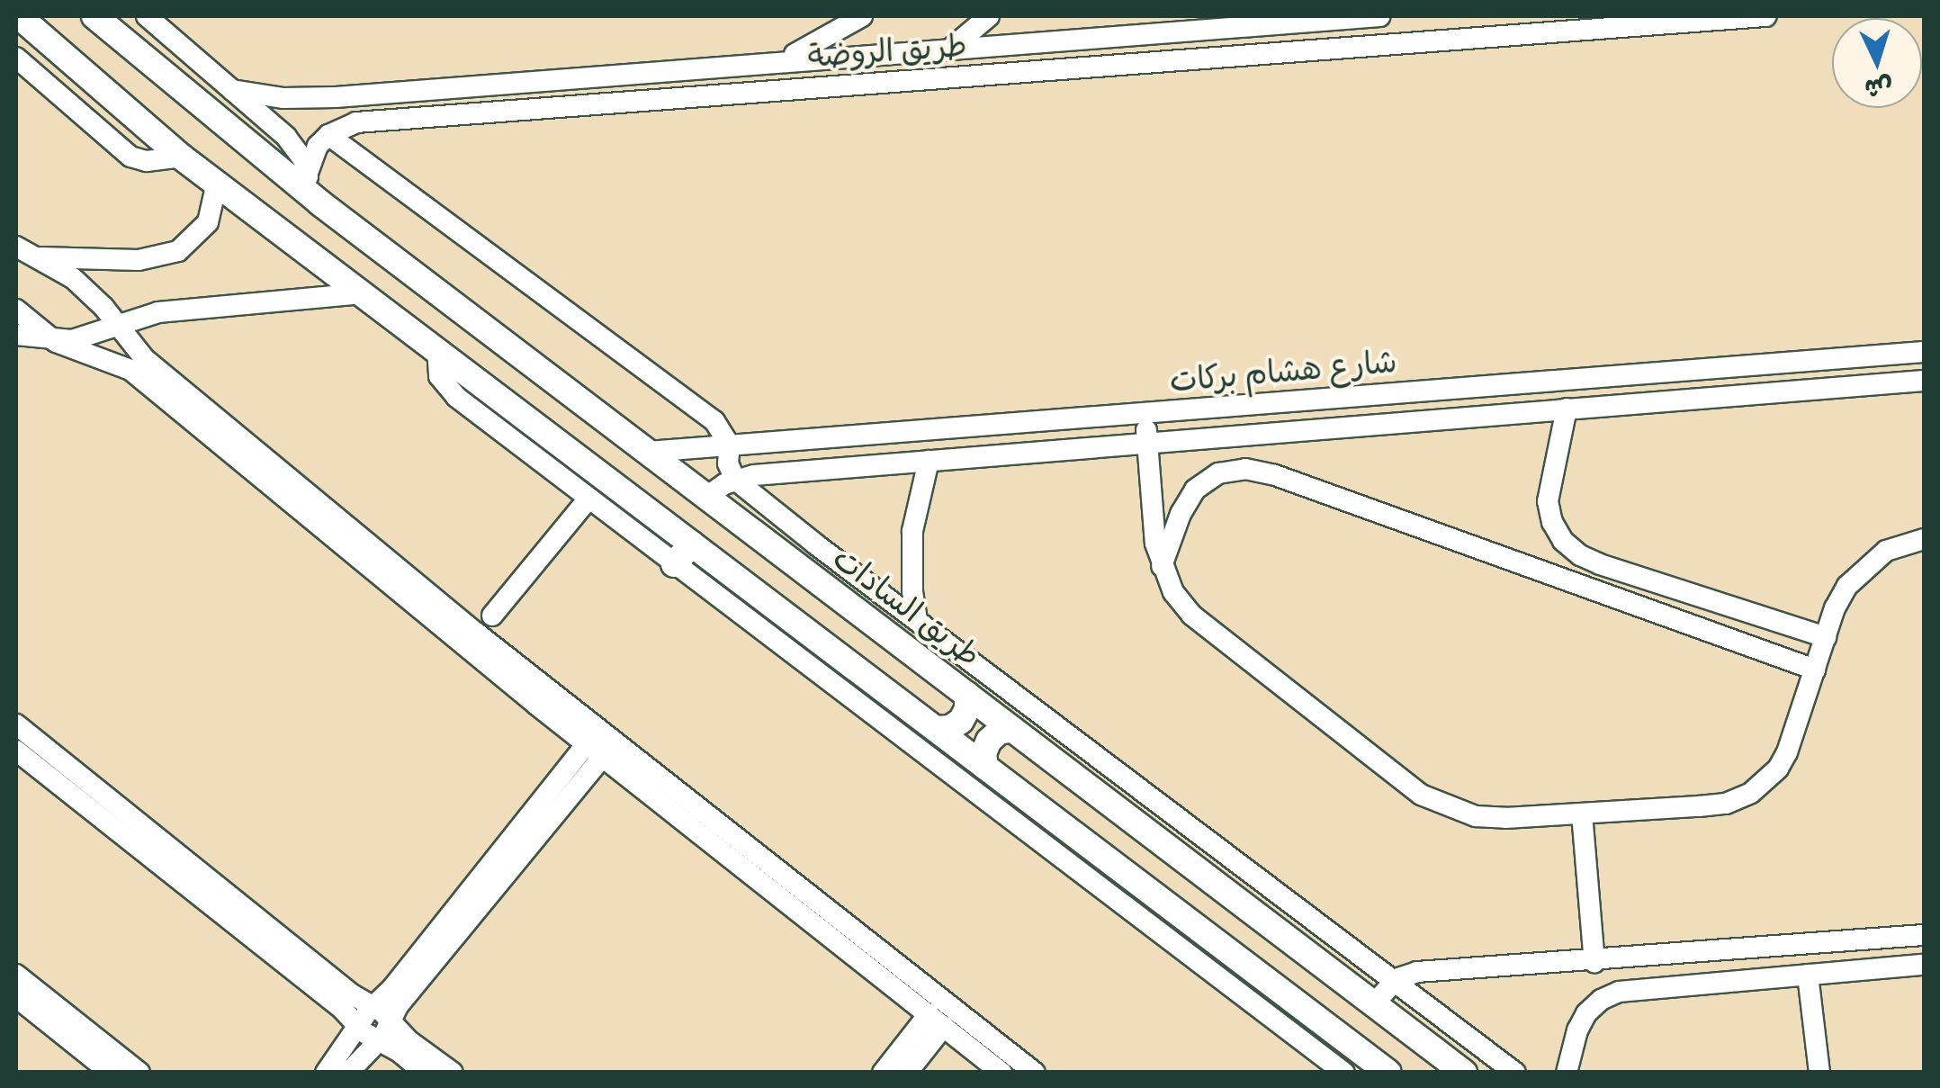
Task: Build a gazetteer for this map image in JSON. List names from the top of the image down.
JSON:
{
  "streets": {
    "main road": ["طريق السادات"],
    "street": ["طريق الروضة", "شارع هشام بركات"]
  },
  "crossings": [
    ["شارع هشام بركات", "طريق السادات"]
  ],
  "north": "bottom"
}
